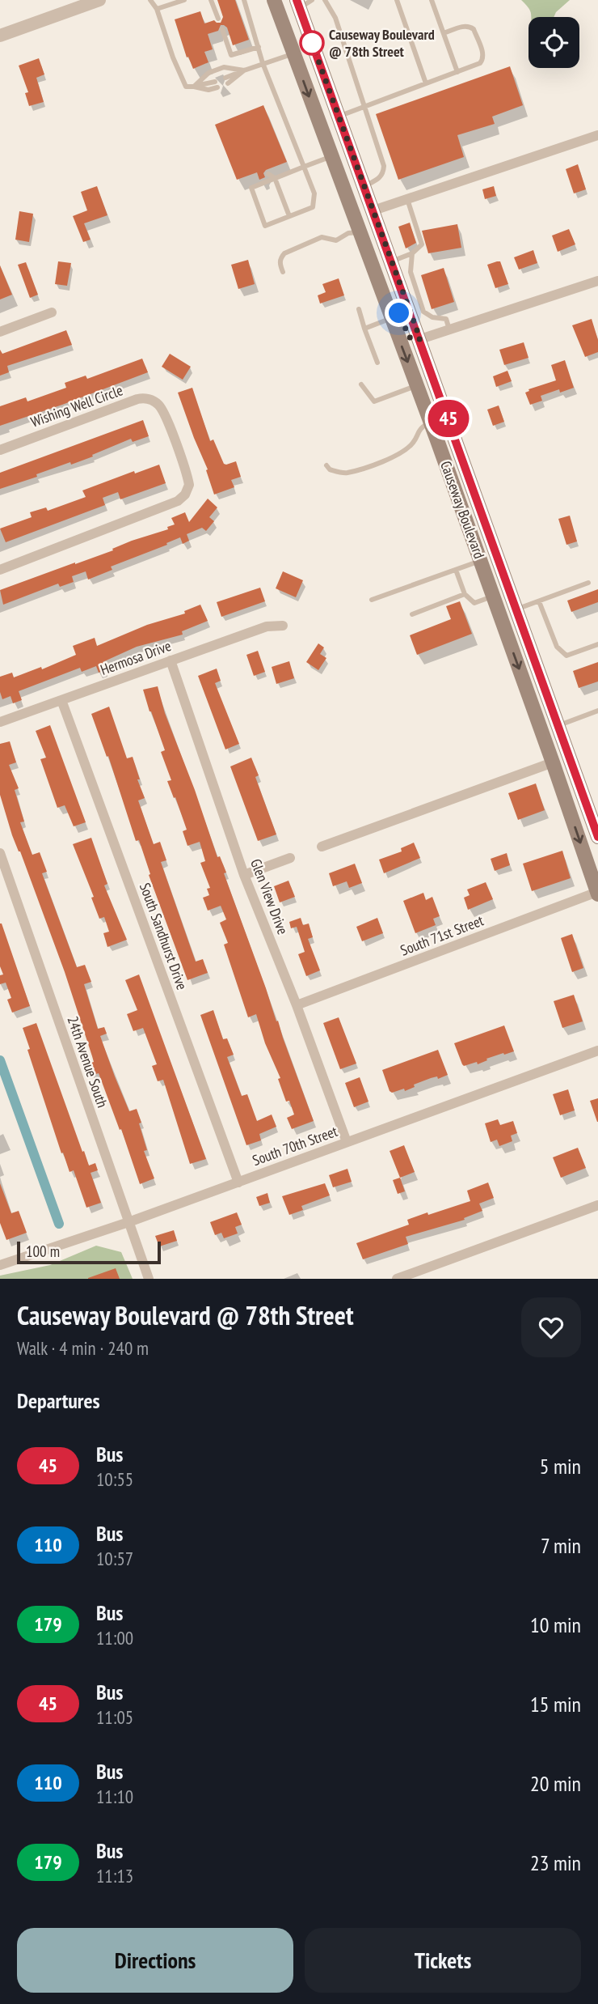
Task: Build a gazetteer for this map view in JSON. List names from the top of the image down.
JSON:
{
  "streets": {
    "main road": ["Causeway Boulevard"],
    "street": [
      "Wishing Well Circle",
      "Hermosa Drive",
      "Glen View Drive",
      "South 71st Street",
      "South Sandhurst Drive",
      "24th Avenue South",
      "South 70th Street"
    ]
  },
  "crossings": [
    ["Causeway Boulevard", "South 71st Street"],
    ["Hermosa Drive", "Glen View Drive"],
    ["Hermosa Drive", "South Sandhurst Drive"],
    ["Glen View Drive", "South 71st Street"],
    ["Glen View Drive", "South 70th Street"],
    ["South Sandhurst Drive", "South 70th Street"],
    ["24th Avenue South", "South 70th Street"]
  ],
  "places": ["Causeway Boulevard @ 78th Street"],
  "lines": ["bus line 45"],
  "scale_bar": "100 m",
  "page": {
    "on_map": "45",
    "scale": "100 m",
    "heading": [
      ["Causeway Boulevard @ 78th Street", "Walk · 4 min · 240 m"],
      "Departures"
    ],
    "list": [
      {
        "mark": "45",
        "name": "Bus",
        "note": "10:55",
        "value": "5 min"
      },
      {
        "mark": "110",
        "name": "Bus",
        "note": "10:57",
        "value": "7 min"
      },
      {
        "mark": "179",
        "name": "Bus",
        "note": "11:00",
        "value": "10 min"
      },
      {
        "mark": "45",
        "name": "Bus",
        "note": "11:05",
        "value": "15 min"
      },
      {
        "mark": "110",
        "name": "Bus",
        "note": "11:10",
        "value": "20 min"
      },
      {
        "mark": "179",
        "name": "Bus",
        "note": "11:13",
        "value": "23 min"
      }
    ],
    "buttons": ["Directions", "Tickets"]
  }
}
